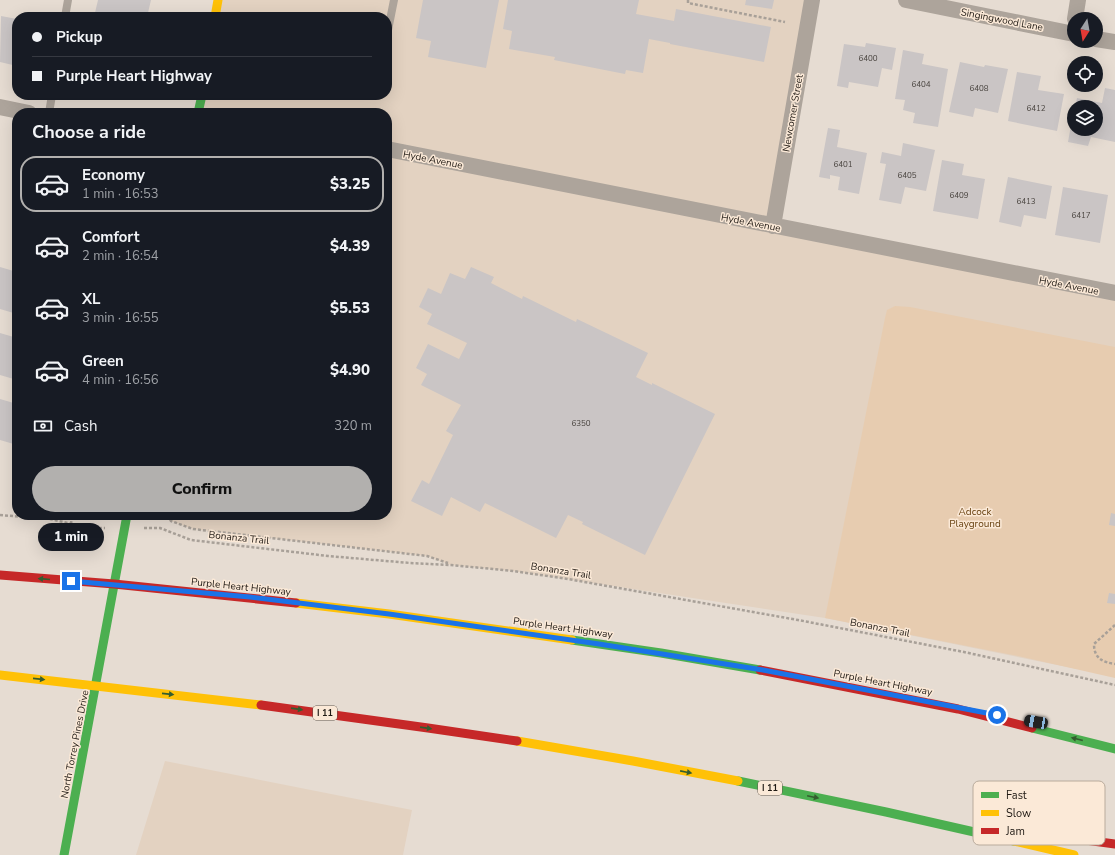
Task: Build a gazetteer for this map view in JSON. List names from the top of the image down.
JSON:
{
  "streets": {
    "main road": ["Purple Heart Highway", "I 11", "North Torrey Pines Drive"],
    "street": ["Singingwood Lane", "Newcomer Street", "Hyde Avenue"],
    "path": ["Bonanza Trail"]
  },
  "crossings": [
    ["Newcomer Street", "Hyde Avenue"]
  ],
  "one_way": ["Purple Heart Highway"],
  "parks": ["Adcock Playground"],
  "house_numbers": [
    "6400",
    "6404",
    "6408",
    "6412",
    "6401",
    "6405",
    "6409",
    "6413",
    "6417",
    "6350"
  ],
  "legend": ["Fast", "Slow", "Jam"],
  "north": "bottom",
  "page": {
    "banner": ["Pickup", "Purple Heart Highway"],
    "heading": "Choose a ride",
    "list": [
      {
        "name": "Economy",
        "note": "1 min · 16:53",
        "value": "$3.25"
      },
      {
        "name": "Comfort",
        "note": "2 min · 16:54",
        "value": "$4.39"
      },
      {
        "name": "XL",
        "note": "3 min · 16:55",
        "value": "$5.53"
      },
      {
        "name": "Green",
        "note": "4 min · 16:56",
        "value": "$4.90"
      }
    ],
    "pay": ["Cash", "320 m"],
    "buttons": "Confirm",
    "bubble": "1 min"
  }
}
